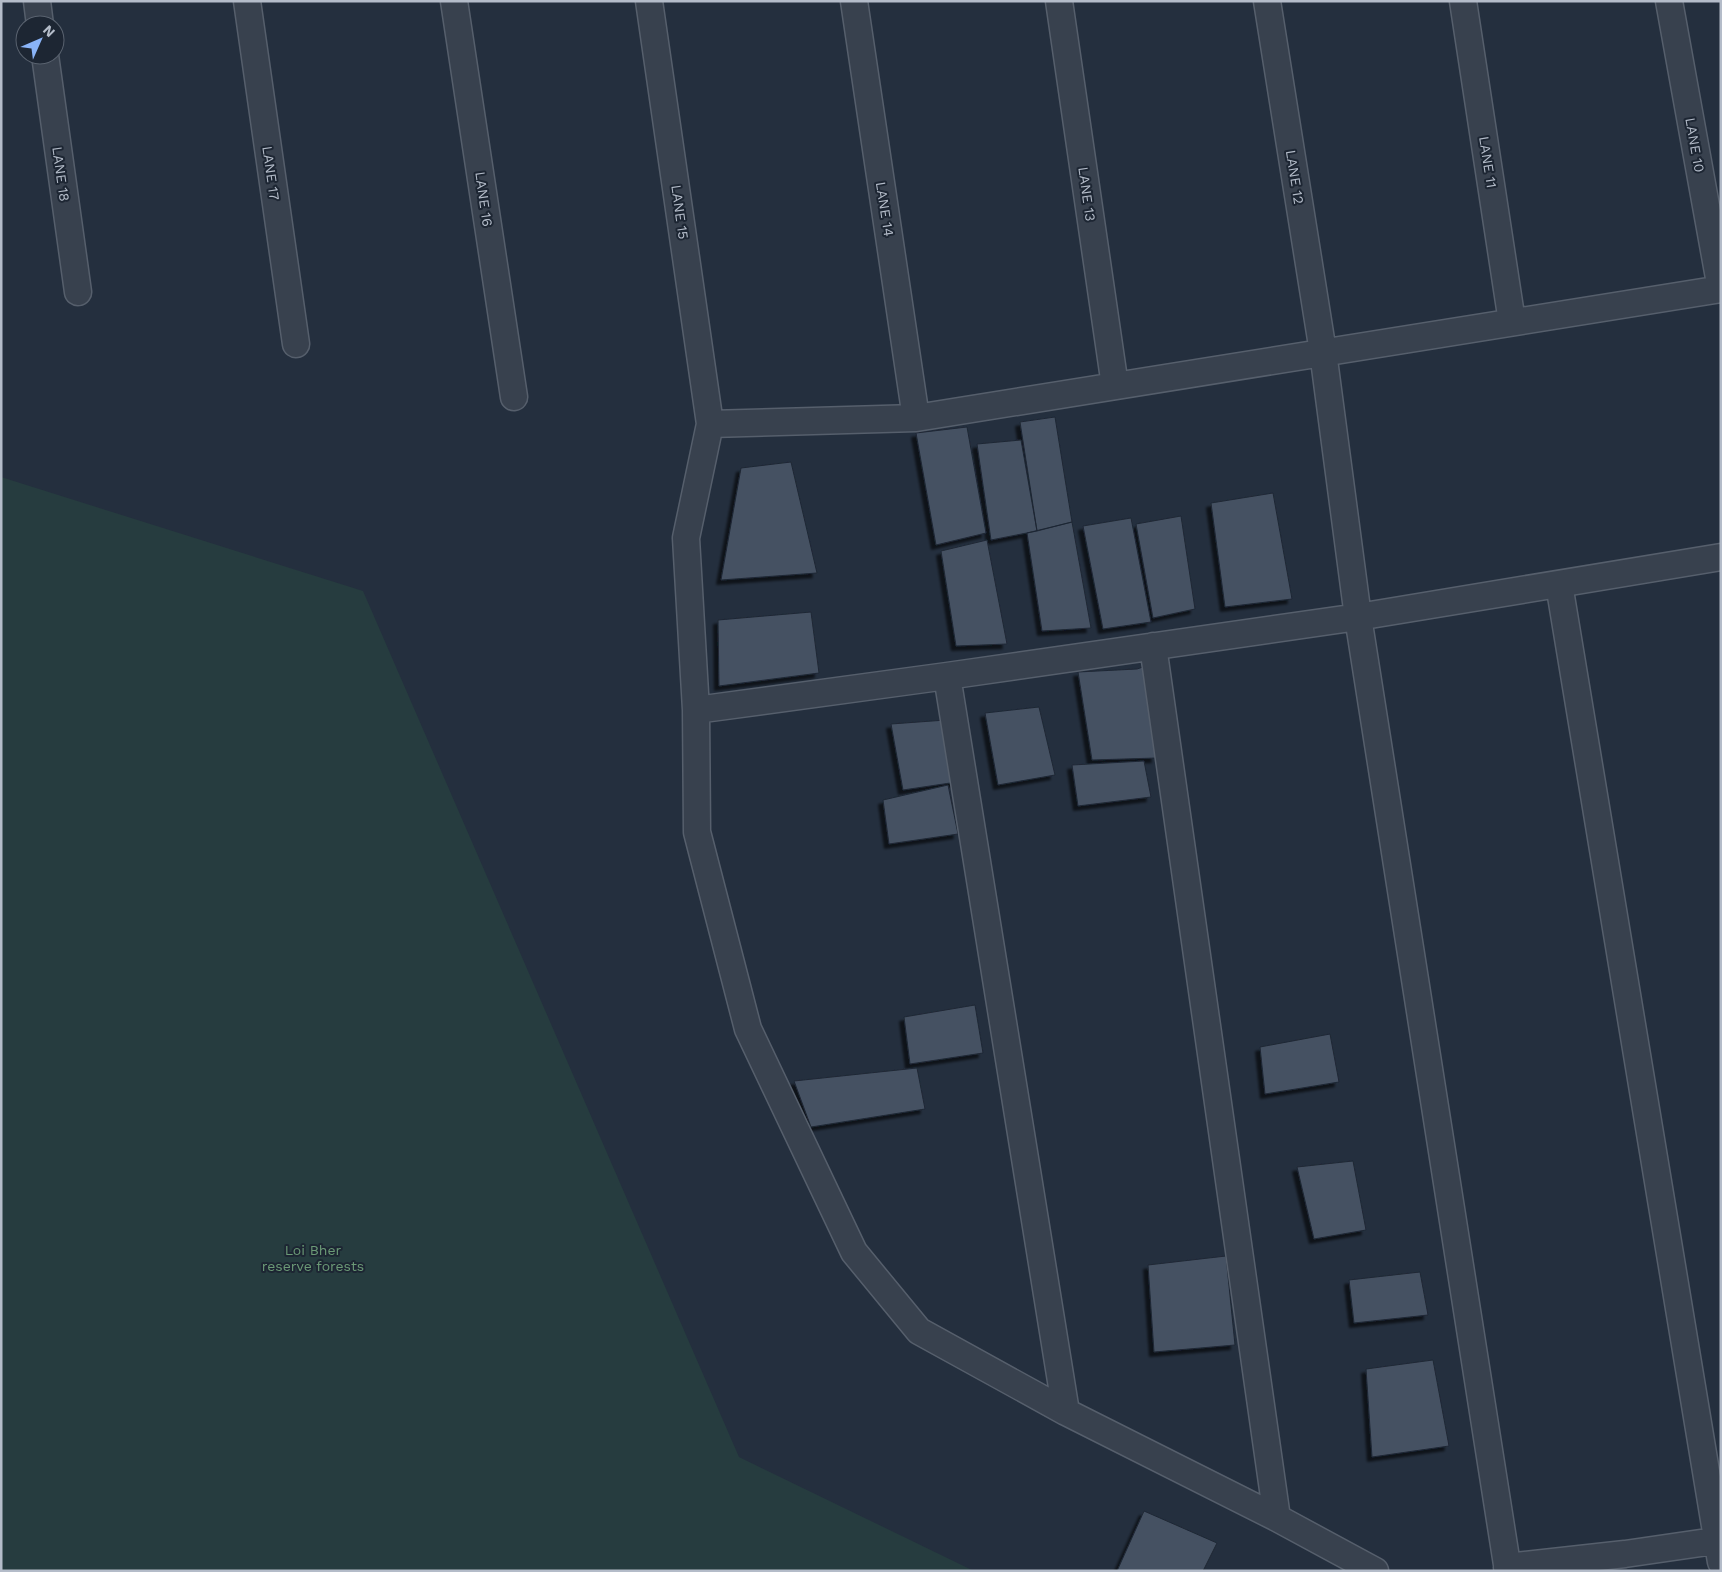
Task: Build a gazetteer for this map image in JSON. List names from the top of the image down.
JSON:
{
  "streets": {
    "street": [
      "LANE 10",
      "LANE 11",
      "LANE 17",
      "LANE 18",
      "LANE 12",
      "LANE 13",
      "LANE 16",
      "LANE 14",
      "LANE 15"
    ]
  },
  "parks": ["Loi Bher reserve forests"],
  "north": "top right"
}
